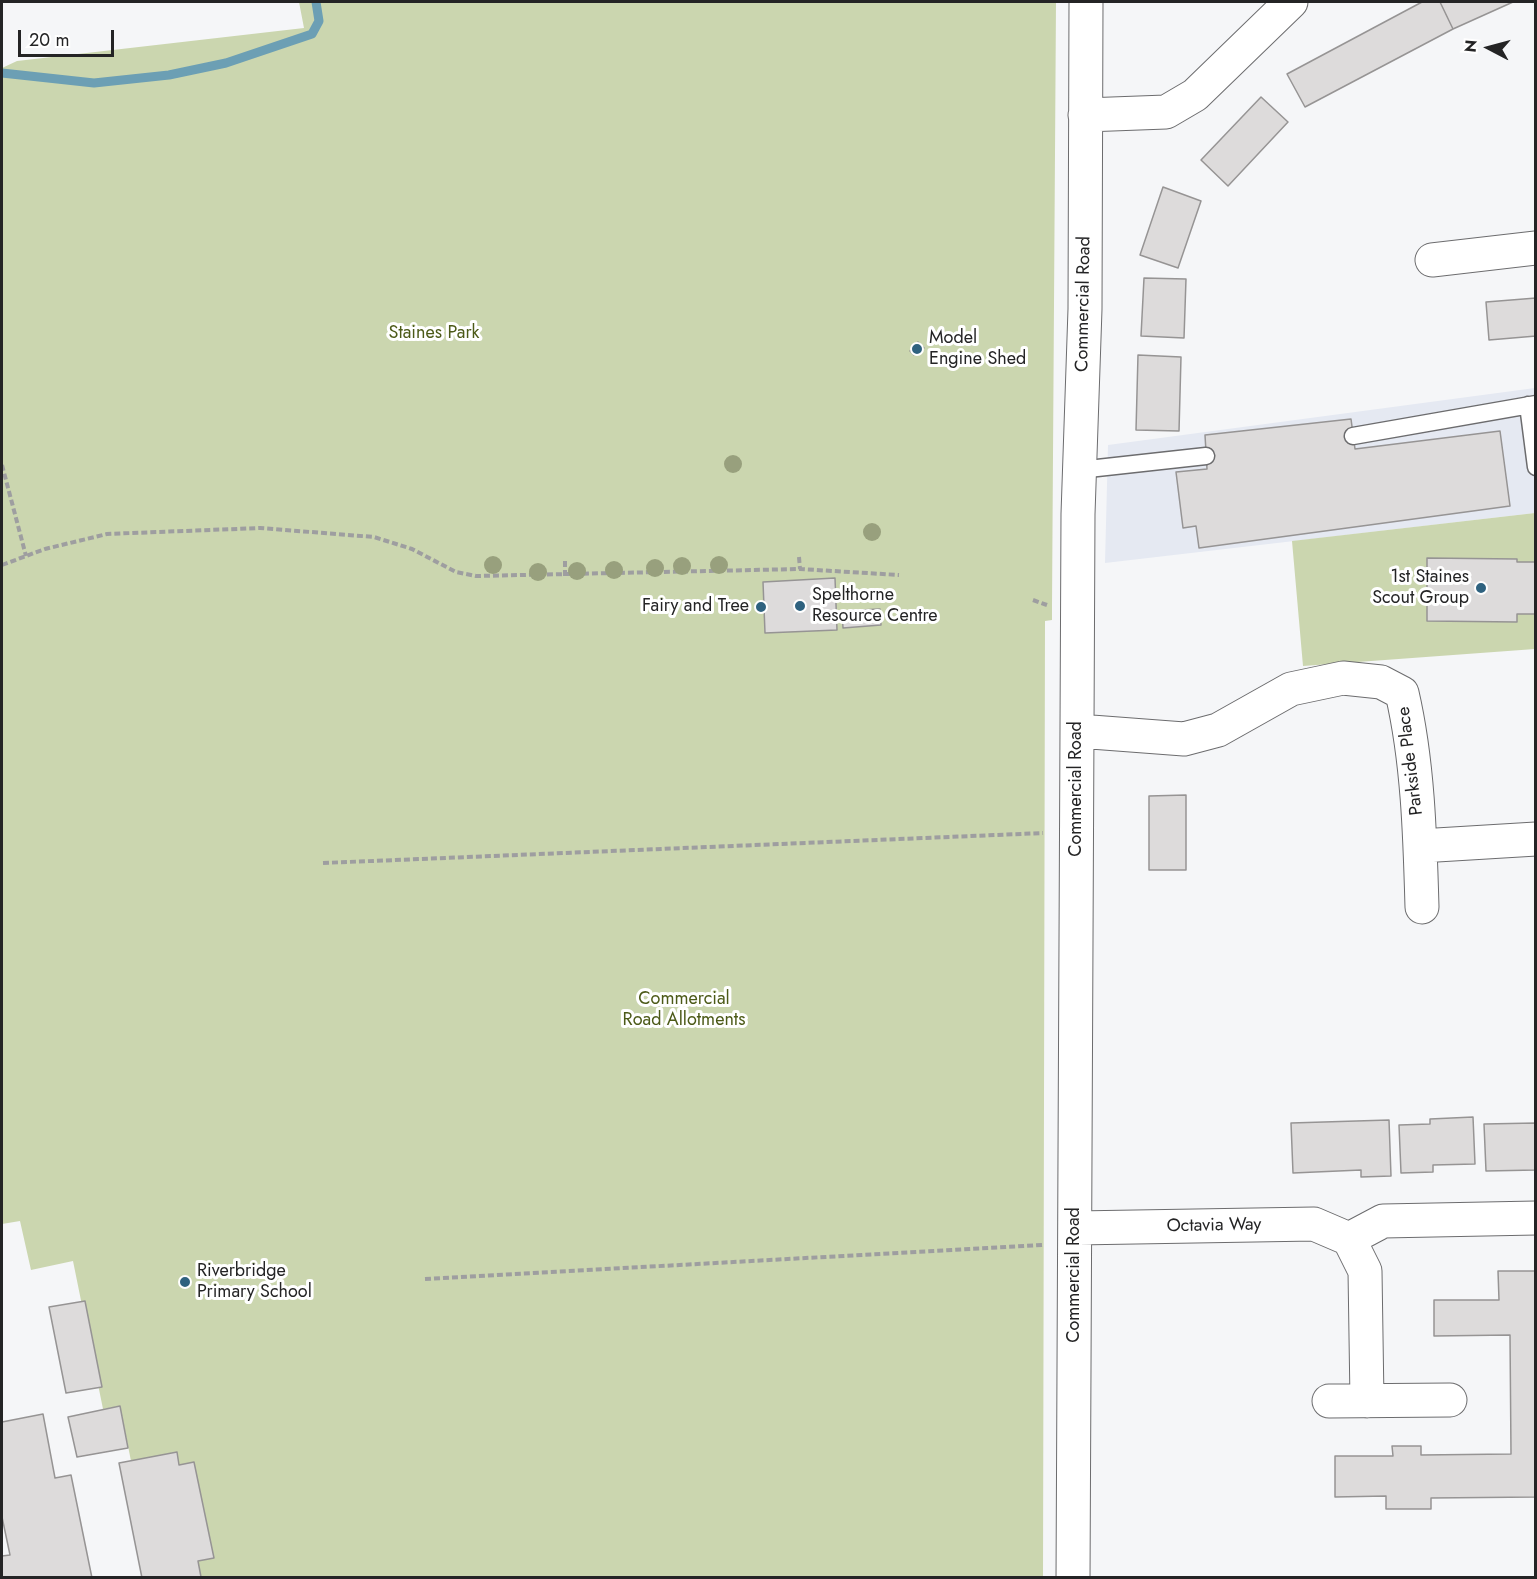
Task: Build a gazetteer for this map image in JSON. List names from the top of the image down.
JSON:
{
  "streets": {
    "street": ["Commercial Road", "Parkside Place", "Octavia Way"]
  },
  "crossings": [
    ["Commercial Road", "Parkside Place"],
    ["Commercial Road", "Octavia Way"]
  ],
  "parks": ["Staines Park", "Commercial Road Allotments"],
  "places": [
    "Model Engine Shed",
    "1st Staines Scout Group",
    "Spelthorne Resource Centre",
    "Fairy and Tree",
    "Riverbridge Primary School"
  ],
  "scale_bar": "20 m",
  "north": "left"
}
